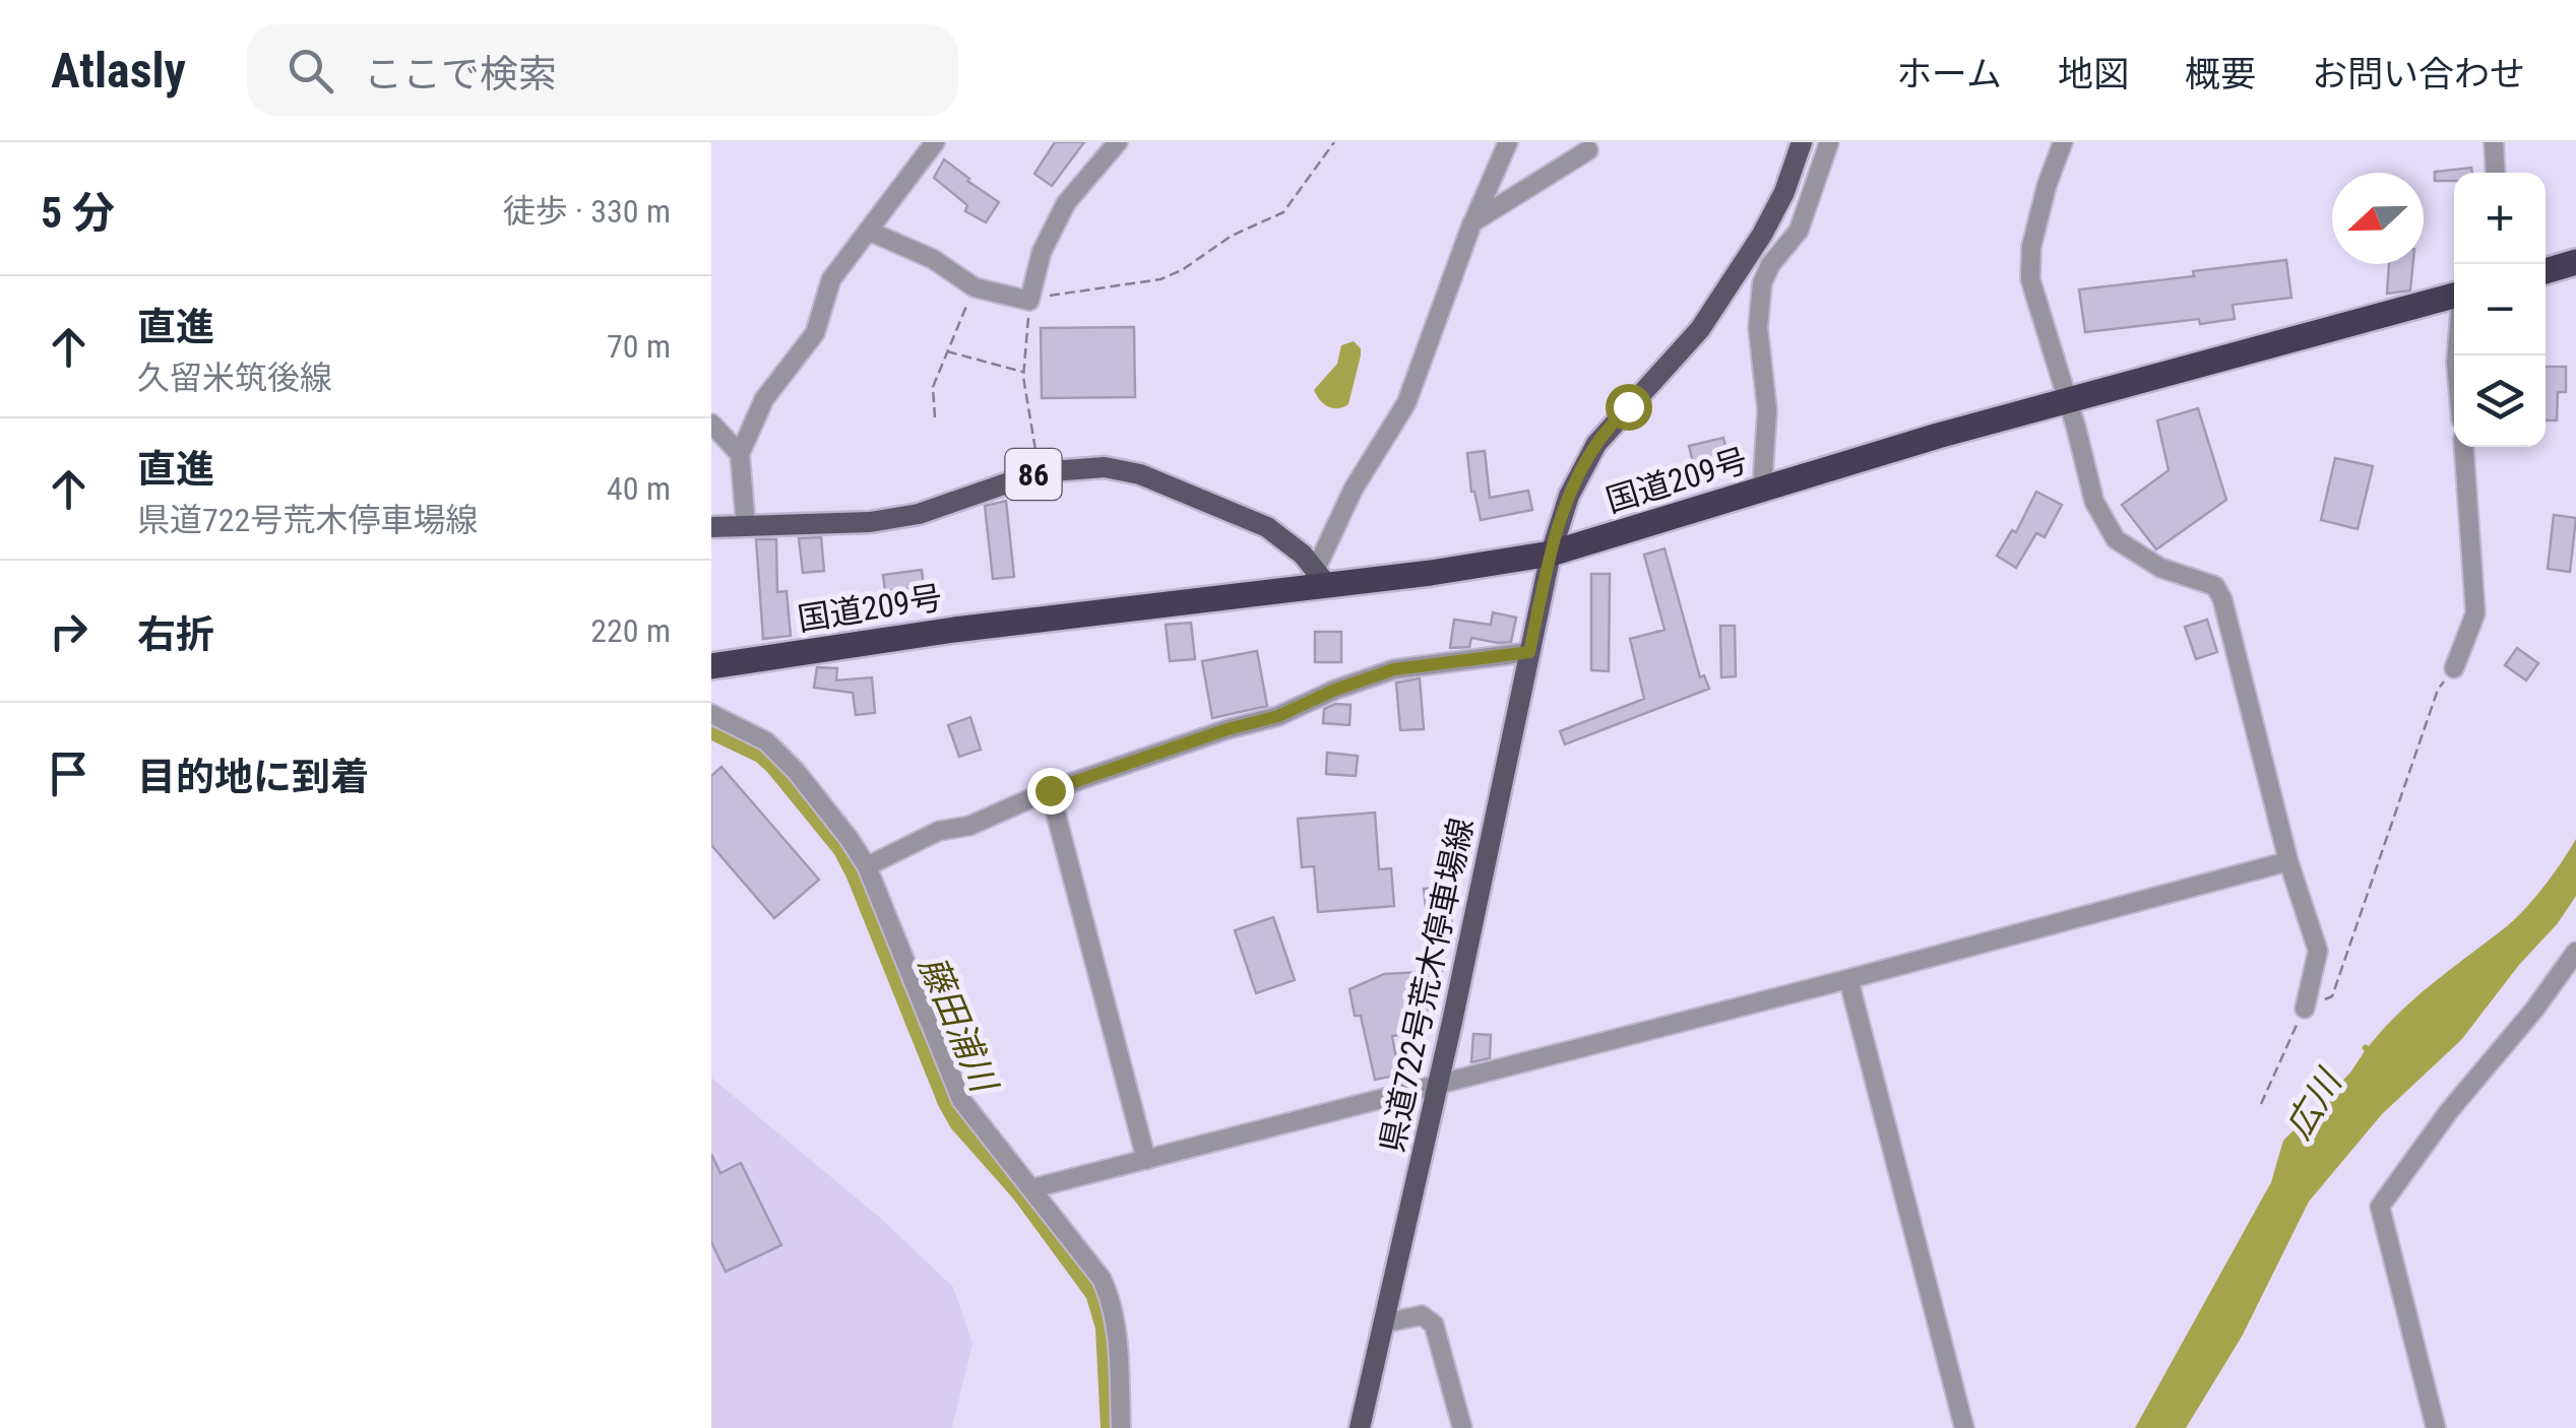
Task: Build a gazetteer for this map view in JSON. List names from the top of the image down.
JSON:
{
  "streets": {
    "highway": ["国道209号"],
    "main road": ["86", "県道722号荒木停車場線"]
  },
  "crossings": [
    ["86", "国道209号"],
    ["国道209号", "県道722号荒木停車場線"]
  ],
  "water": ["藤田浦川", "広川"],
  "north": "left",
  "page": {
    "header": "Atlasly",
    "search": "ここで検索",
    "nav": [
      "ホーム",
      "地図",
      "概要",
      "お問い合わせ"
    ],
    "heading": ["5 分", "徒歩 · 330 m"],
    "map_buttons": ["+", "−"],
    "list": [
      ["直進", "久留米筑後線", "70 m"],
      ["直進", "県道722号荒木停車場線", "40 m"],
      ["右折", "220 m"],
      "目的地に到着"
    ]
  }
}
